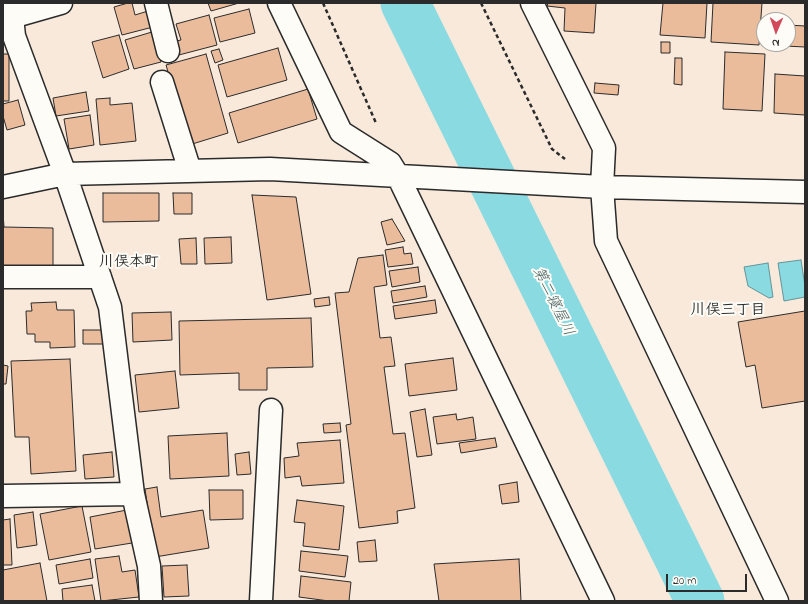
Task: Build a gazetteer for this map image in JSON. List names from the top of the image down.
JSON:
{
  "districts": ["川俣本町", "川俣三丁目"],
  "water": ["第二寝屋川"],
  "scale_bar": "20 m",
  "north": "bottom"
}
